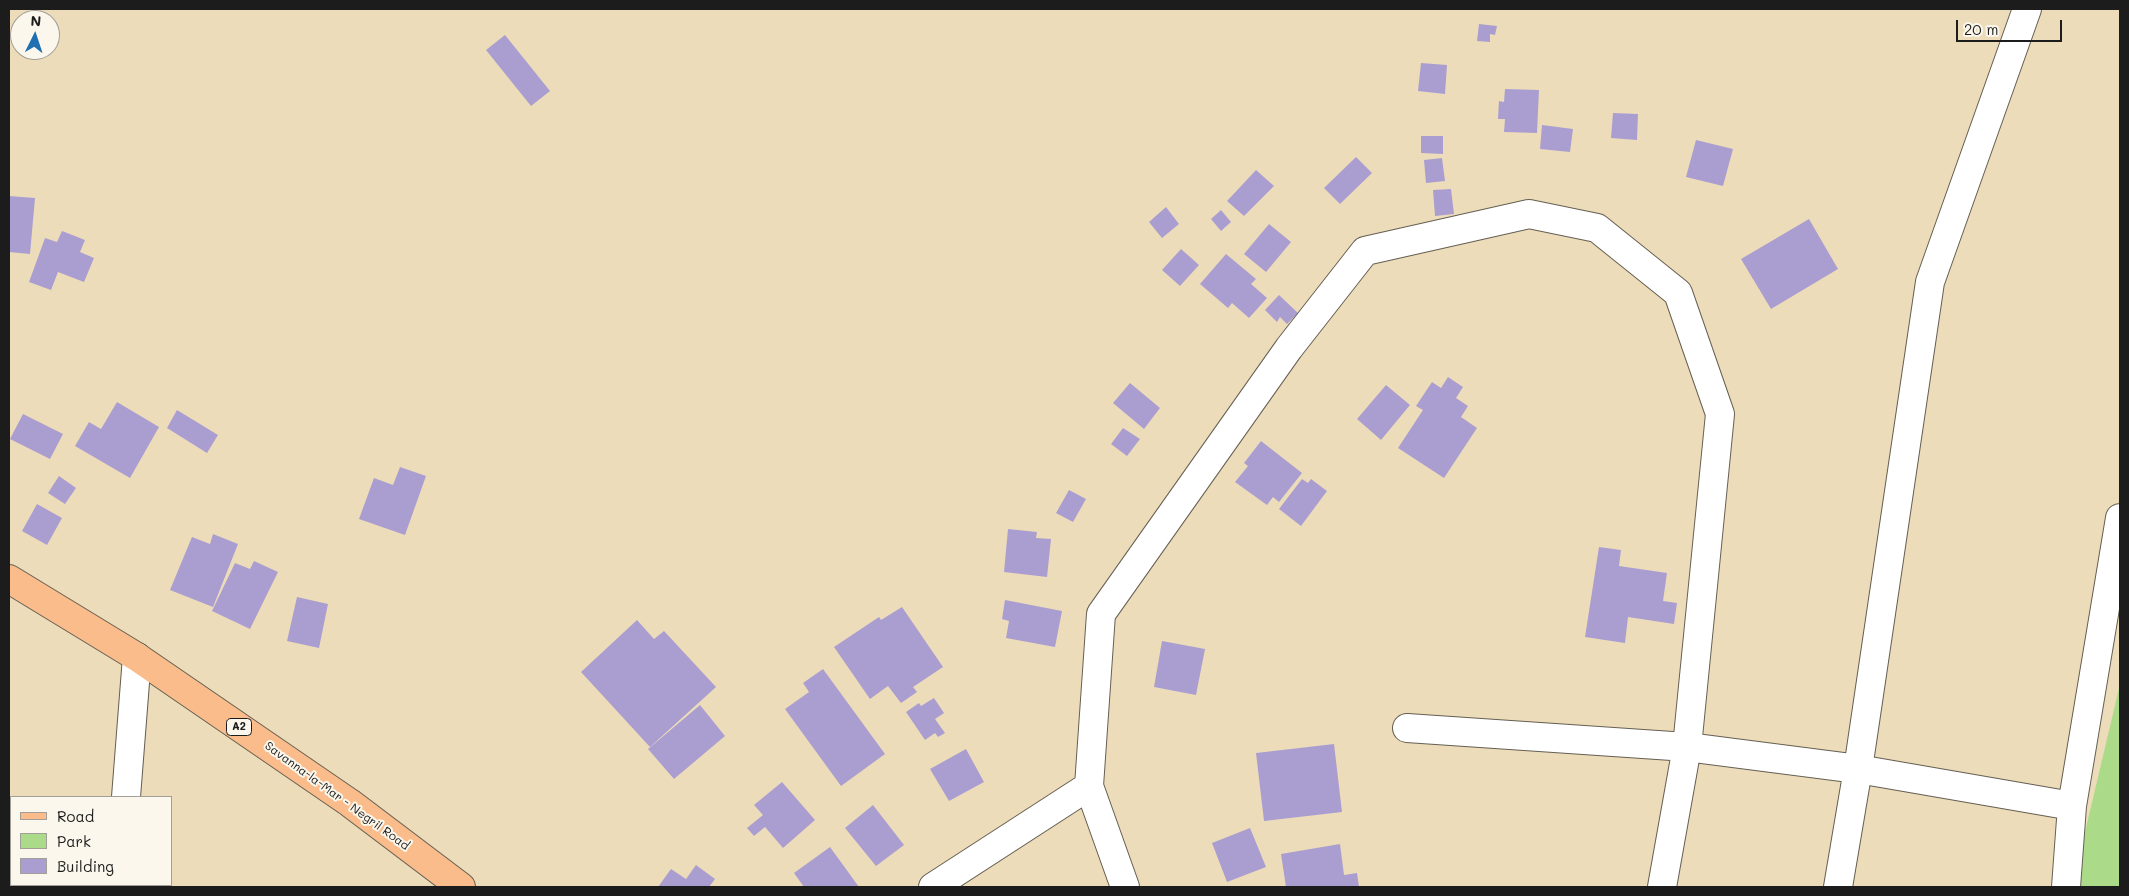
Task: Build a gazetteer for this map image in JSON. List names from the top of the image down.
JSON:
{
  "streets": {
    "main road": ["A2", "Savanna-la-Mar - Negril Road"]
  },
  "legend": ["Road", "Park", "Building"],
  "scale_bar": "20 m",
  "north": "top"
}
